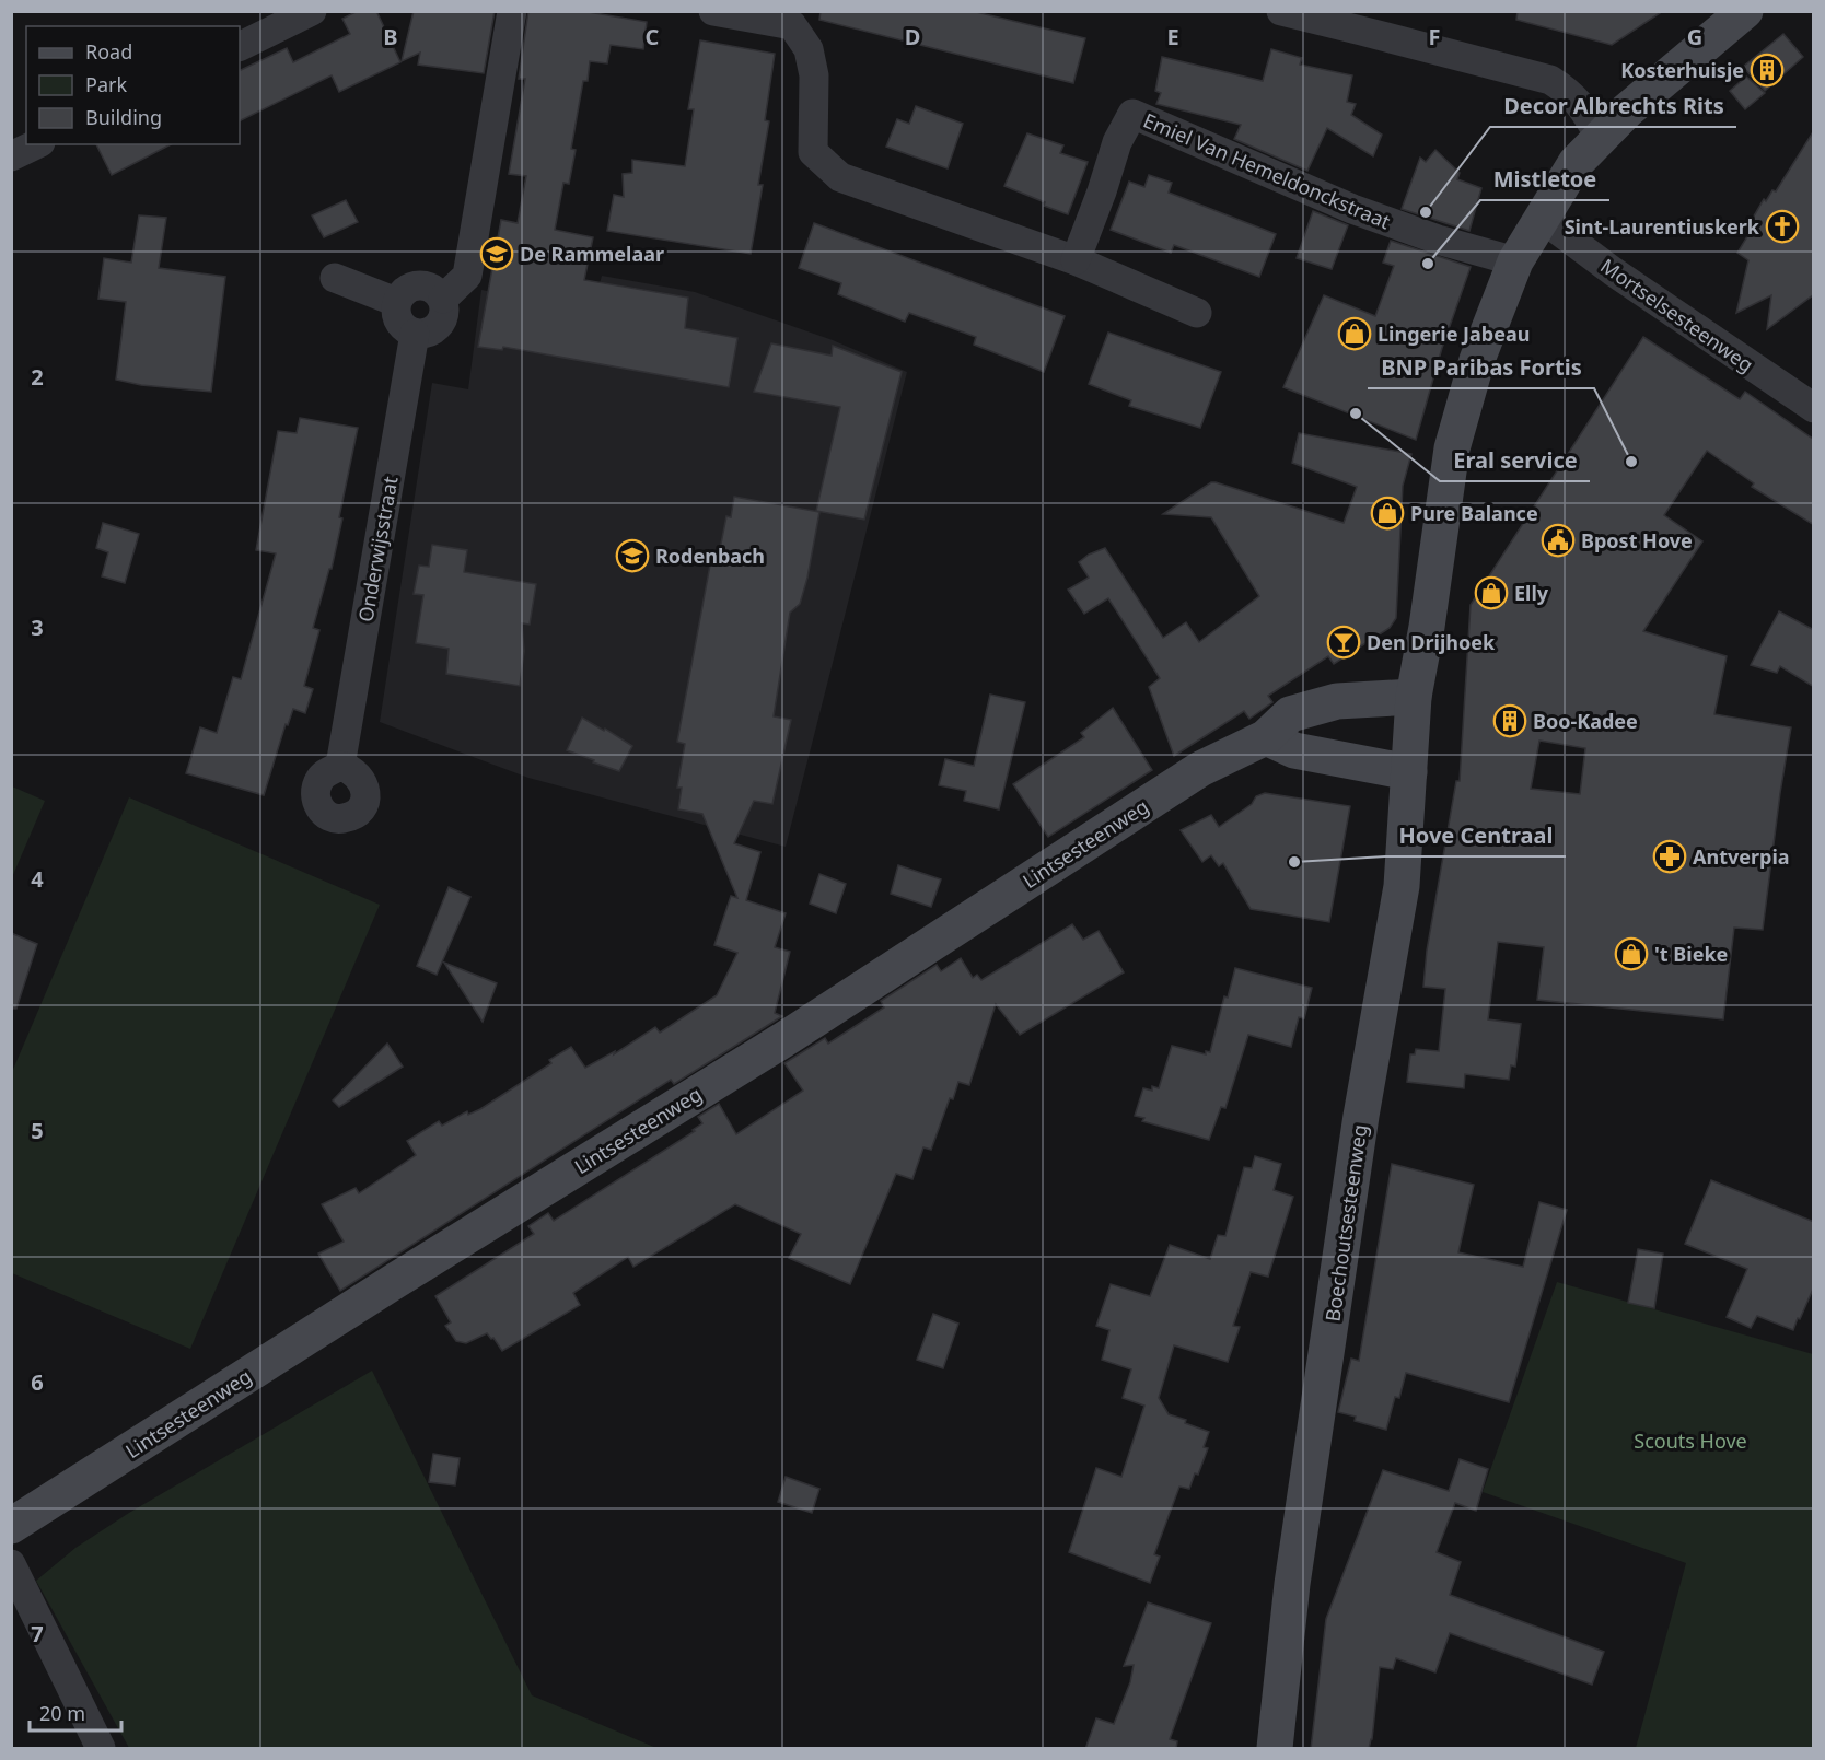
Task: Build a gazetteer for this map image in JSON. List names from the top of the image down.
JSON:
{
  "streets": {
    "street": [
      "Emiel Van Hemeldonckstraat",
      "Mortselsesteenweg",
      "Onderwijsstraat",
      "Lintsesteenweg",
      "Boechoutsesteenweg"
    ]
  },
  "crossings": [
    ["Emiel Van Hemeldonckstraat", "Boechoutsesteenweg"],
    ["Mortselsesteenweg", "Boechoutsesteenweg"],
    ["Lintsesteenweg", "Boechoutsesteenweg"]
  ],
  "parks": ["Scouts Hove"],
  "places": {
    "building": ["Kosterhuisje", "Boo-Kadee"],
    "other": [
      "Decor Albrechts Rits",
      "Mistletoe",
      "Eral service",
      "BNP Paribas Fortis",
      "Hove Centraal"
    ],
    "church": ["Sint-Laurentiuskerk"],
    "school or university": ["De Rammelaar", "Rodenbach"],
    "shop": [
      "Lingerie Jabeau",
      "Pure Balance",
      "Elly",
      "'t Bieke"
    ],
    "public building": ["Bpost Hove"],
    "bar": ["Den Drijhoek"],
    "pharmacy": ["Antverpia"]
  },
  "legend": ["Road", "Park", "Building"],
  "scale_bar": "20 m",
  "grid": {
    "columns": [
      "B",
      "C",
      "D",
      "E",
      "F",
      "G"
    ],
    "rows": [
      "2",
      "3",
      "4",
      "5",
      "6",
      "7"
    ]
  }
}
